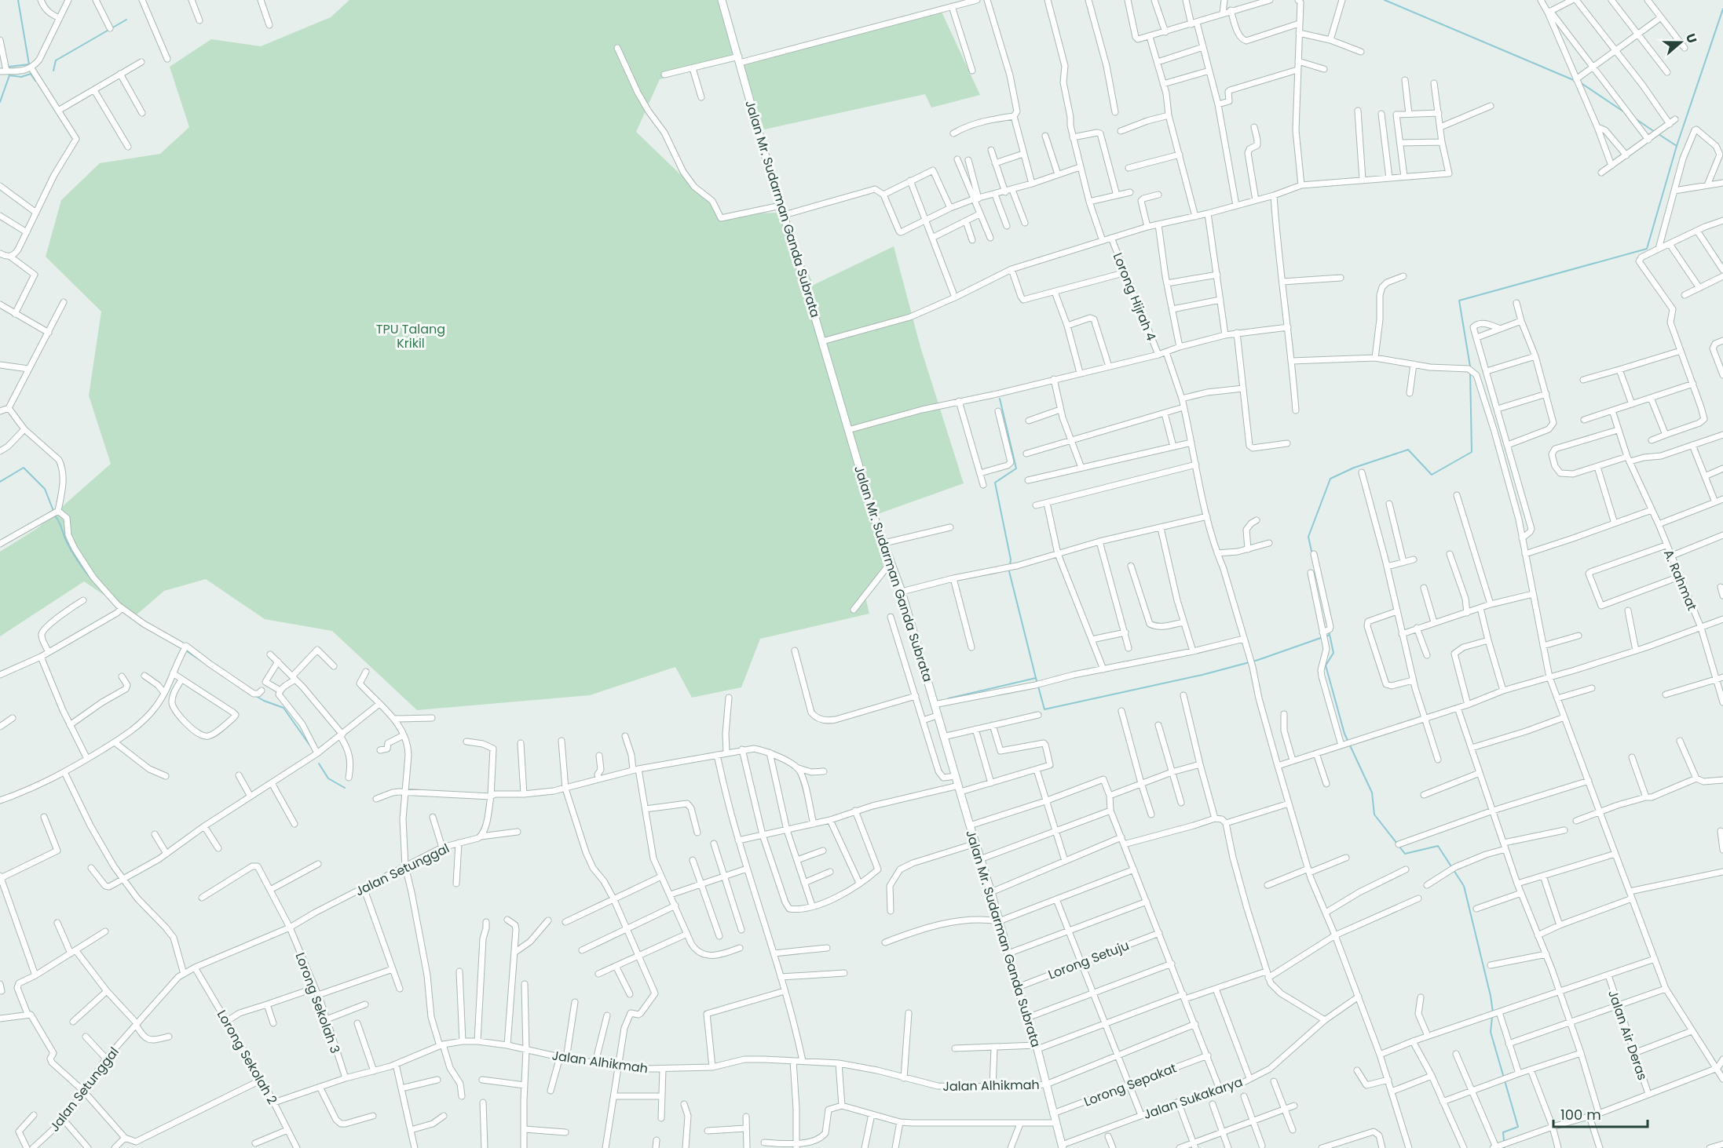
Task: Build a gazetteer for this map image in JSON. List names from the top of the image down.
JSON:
{
  "streets": {
    "street": [
      "Jalan Mr. Sudarman Ganda Subrata",
      "Lorong Hijrah 4",
      "A. Rahmat",
      "Jalan Setunggal",
      "Lorong Setuju",
      "Lorong Sekolah 3",
      "Jalan Air Deras",
      "Lorong Sekolah 2",
      "Jalan Alhikmah",
      "Lorong Sepakat",
      "Jalan Sukakarya"
    ]
  },
  "crossings": [
    ["Jalan Mr. Sudarman Ganda Subrata", "Lorong Setuju"],
    ["Jalan Mr. Sudarman Ganda Subrata", "Jalan Alhikmah"],
    ["Jalan Mr. Sudarman Ganda Subrata", "Lorong Sepakat"],
    ["Jalan Mr. Sudarman Ganda Subrata", "Jalan Sukakarya"],
    ["Jalan Setunggal", "Lorong Sekolah 3"],
    ["Jalan Setunggal", "Lorong Sekolah 2"],
    ["Lorong Sekolah 3", "Jalan Alhikmah"],
    ["Lorong Sekolah 2", "Jalan Alhikmah"]
  ],
  "parks": ["TPU Talang Krikil"],
  "scale_bar": "100 m",
  "north": "right"
}
